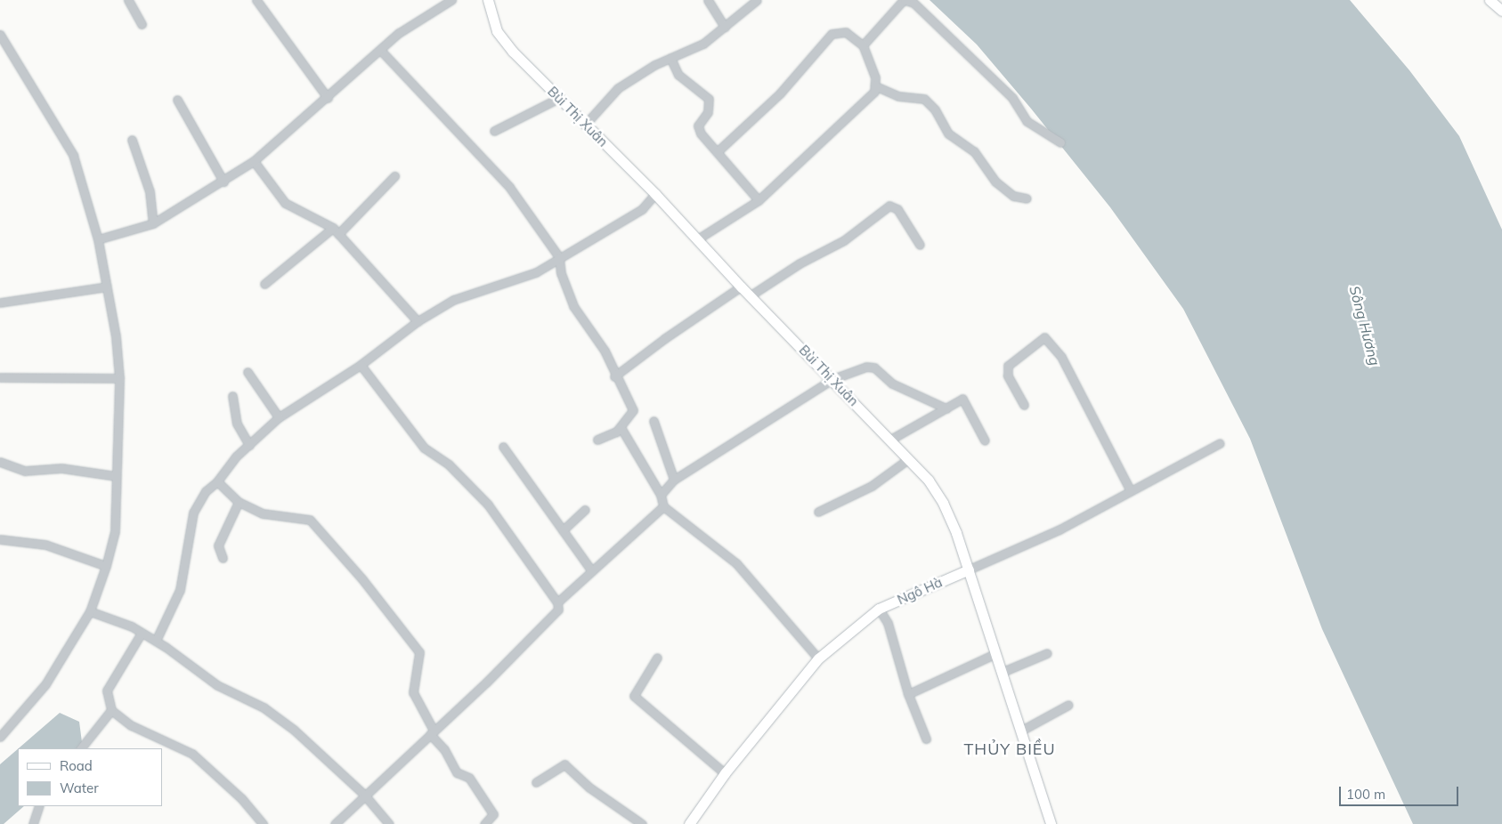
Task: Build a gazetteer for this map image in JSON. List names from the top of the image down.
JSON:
{
  "streets": {
    "street": ["Bùi Thị Xuân", "Ngô Hà"]
  },
  "crossings": [
    ["Bùi Thị Xuân", "Ngô Hà"]
  ],
  "districts": ["THỦY BIỀU"],
  "water": ["Sông Hương"],
  "legend": ["Road", "Water"],
  "scale_bar": "100 m"
}
